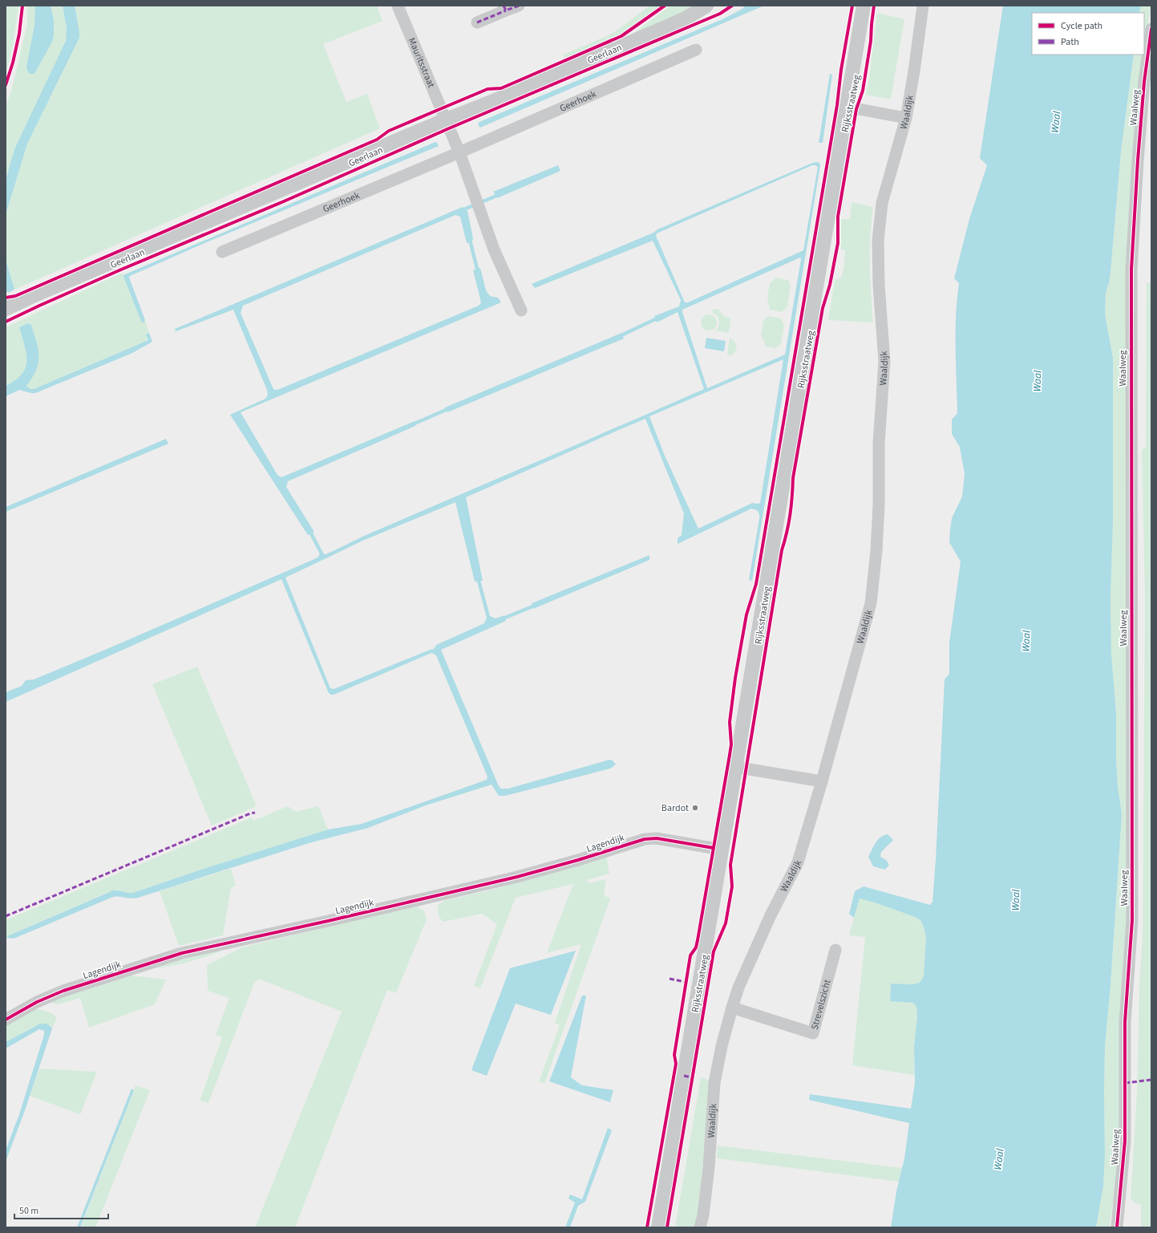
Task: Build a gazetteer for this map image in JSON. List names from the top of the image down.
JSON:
{
  "streets": {
    "street": [
      "Geerlaan",
      "Mauritsstraat",
      "Geerhoek",
      "Rijksstraatweg",
      "Waalweg",
      "Waaldijk",
      "Lagendijk",
      "Strevelszicht"
    ]
  },
  "crossings": [
    ["Geerlaan", "Mauritsstraat"],
    ["Rijksstraatweg", "Waaldijk"],
    ["Rijksstraatweg", "Lagendijk"],
    ["Waaldijk", "Strevelszicht"]
  ],
  "water": ["Waal"],
  "places": ["Bardot"],
  "legend": ["Cycle path", "Path"],
  "scale_bar": "50 m"
}
